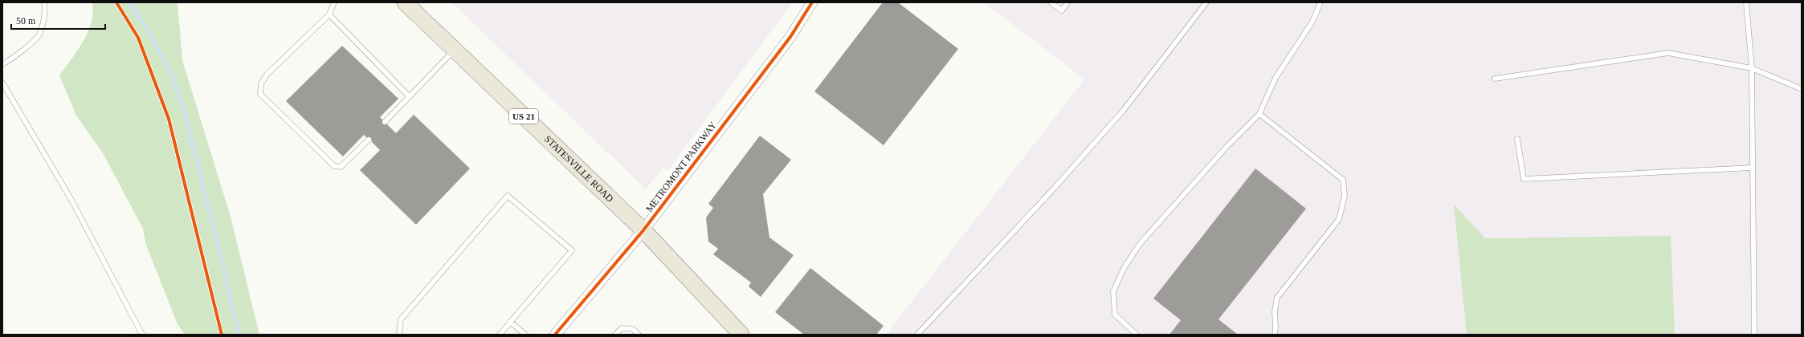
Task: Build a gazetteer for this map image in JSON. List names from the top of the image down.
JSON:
{
  "streets": {
    "main road": ["US 21", "STATESVILLE ROAD"],
    "street": ["METROMONT PARKWAY"]
  },
  "crossings": [
    ["METROMONT PARKWAY", "STATESVILLE ROAD"]
  ],
  "scale_bar": "50 m"
}
